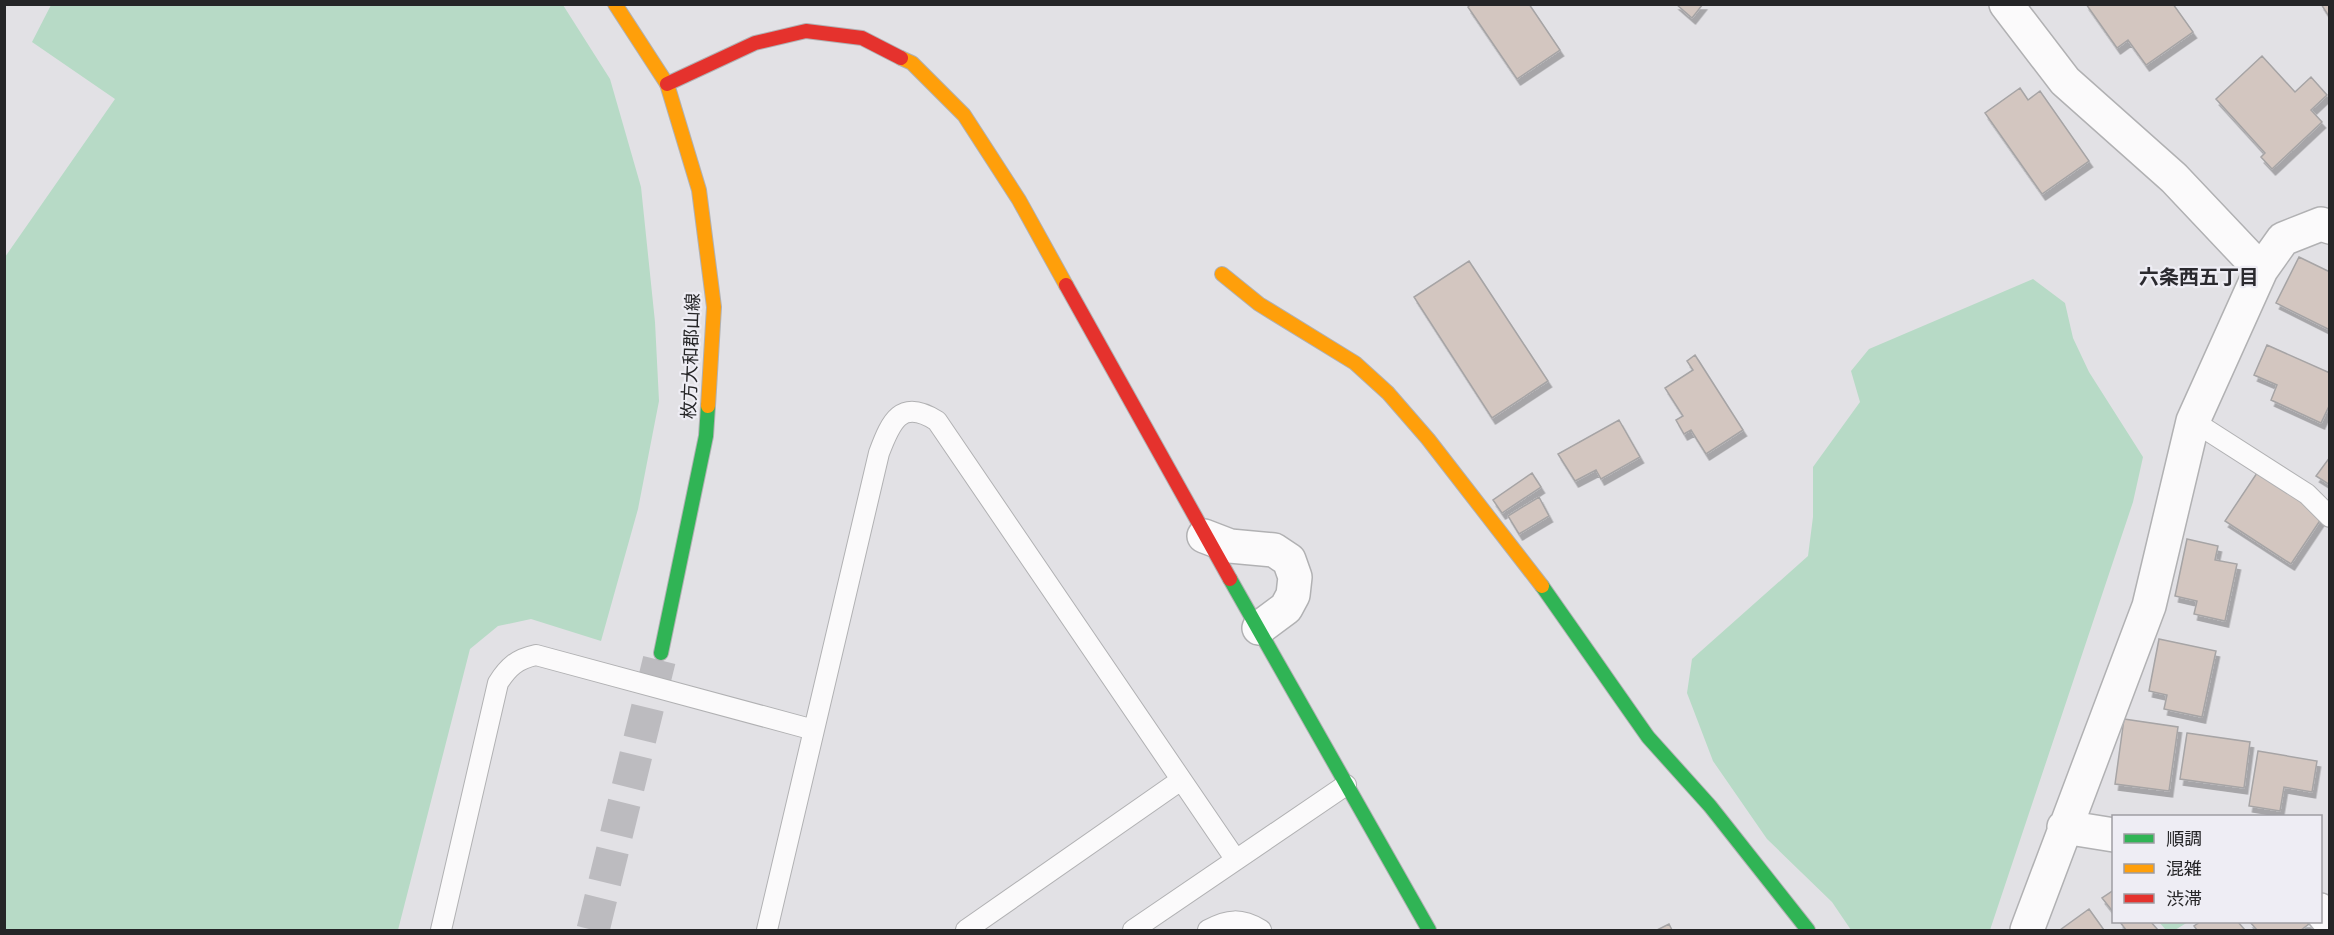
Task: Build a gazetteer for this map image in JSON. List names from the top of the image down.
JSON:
{
  "streets": {
    "street": ["枚方大和郡山線"]
  },
  "districts": ["六条西五丁目"],
  "legend": ["順調", "混雑", "渋滞"]
}
